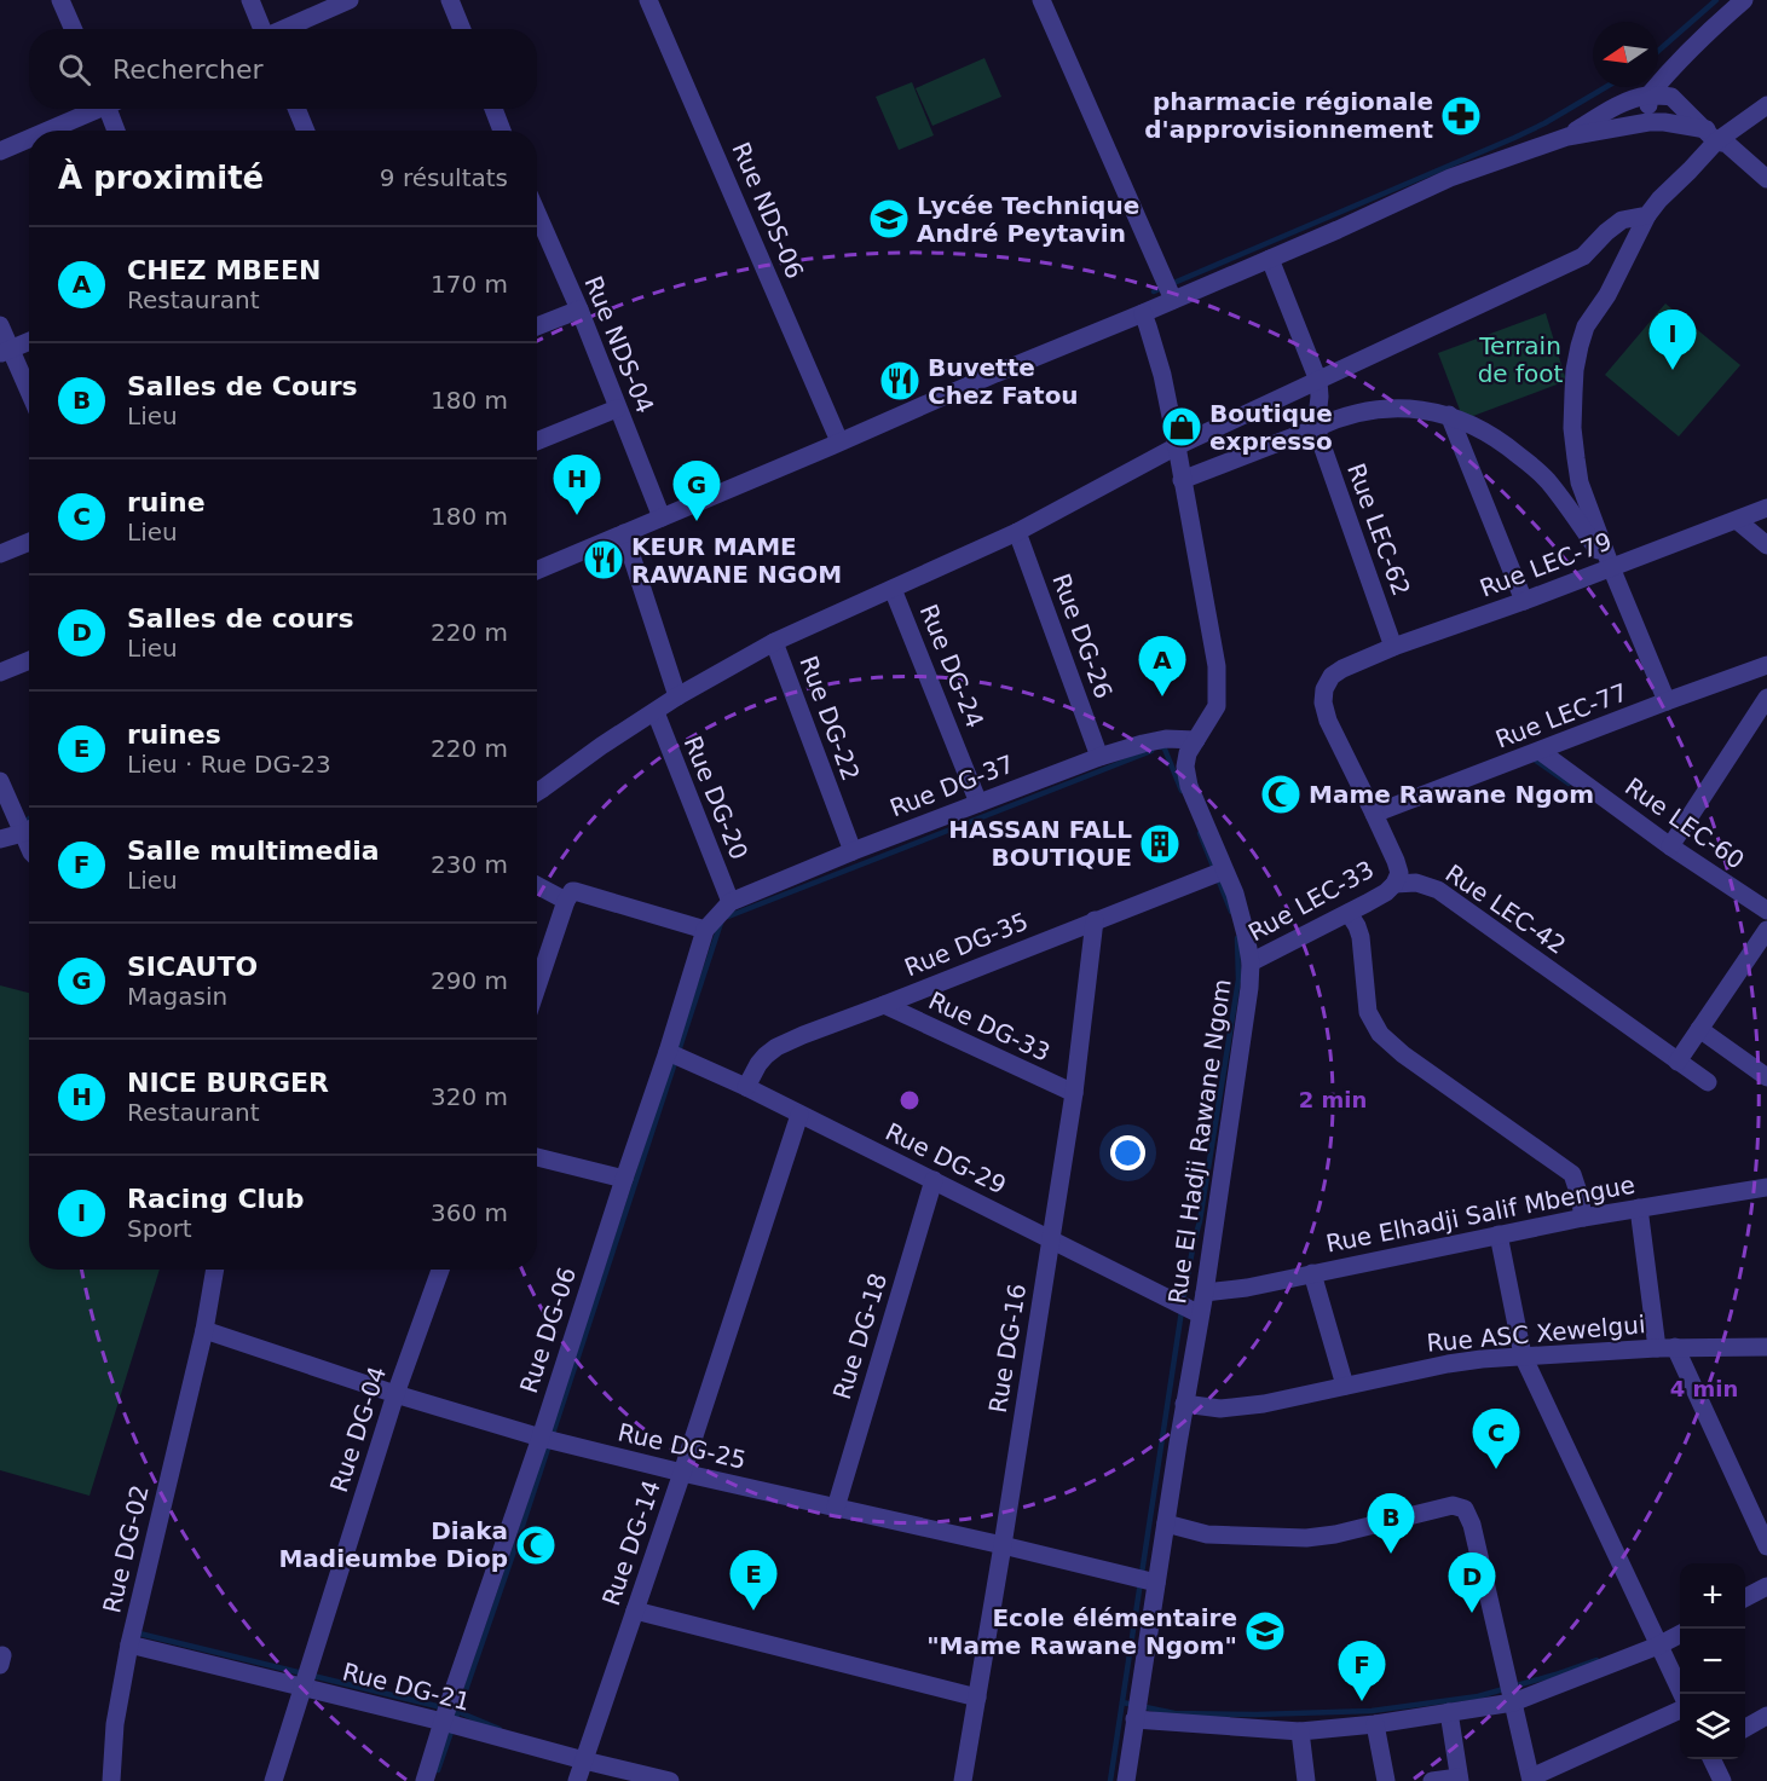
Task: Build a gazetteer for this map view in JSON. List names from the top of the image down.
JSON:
{
  "streets": {
    "street": [
      "Rue NDS-06",
      "Rue NDS-04",
      "Rue LEC-62",
      "Rue LEC-79",
      "Rue DG-26",
      "Rue DG-24",
      "Rue LEC-77",
      "Rue DG-22",
      "Rue DG-37",
      "Rue DG-20",
      "Rue LEC-60",
      "Rue LEC-33",
      "Rue LEC-42",
      "Rue DG-35",
      "Rue DG-33",
      "Rue El Hadji Rawane Ngom",
      "Rue DG-29",
      "Rue Elhadji Salif Mbengue",
      "Rue DG-06",
      "Rue ASC Xewelgui",
      "Rue DG-18",
      "Rue DG-16",
      "Rue DG-04",
      "Rue DG-25",
      "Rue DG-14",
      "Rue DG-02",
      "Rue DG-21"
    ]
  },
  "crossings": [
    ["Rue LEC-62", "Rue LEC-79"],
    ["Rue LEC-79", "Rue LEC-77"],
    ["Rue DG-26", "Rue DG-37"],
    ["Rue DG-24", "Rue DG-37"],
    ["Rue LEC-77", "Rue LEC-60"],
    ["Rue DG-22", "Rue DG-37"],
    ["Rue DG-37", "Rue DG-20"],
    ["Rue DG-37", "Rue El Hadji Rawane Ngom"],
    ["Rue DG-37", "Rue DG-06"],
    ["Rue DG-20", "Rue DG-06"],
    ["Rue LEC-33", "Rue LEC-42"],
    ["Rue LEC-33", "Rue El Hadji Rawane Ngom"],
    ["Rue DG-35", "Rue DG-33"],
    ["Rue DG-35", "Rue El Hadji Rawane Ngom"],
    ["Rue DG-35", "Rue DG-29"],
    ["Rue DG-35", "Rue DG-16"],
    ["Rue DG-33", "Rue DG-16"],
    ["Rue El Hadji Rawane Ngom", "Rue DG-29"],
    ["Rue El Hadji Rawane Ngom", "Rue Elhadji Salif Mbengue"],
    ["Rue El Hadji Rawane Ngom", "Rue ASC Xewelgui"],
    ["Rue El Hadji Rawane Ngom", "Rue DG-25"],
    ["Rue DG-29", "Rue DG-06"],
    ["Rue DG-29", "Rue DG-18"],
    ["Rue DG-29", "Rue DG-16"],
    ["Rue DG-29", "Rue DG-14"],
    ["Rue DG-06", "Rue DG-25"],
    ["Rue DG-06", "Rue DG-21"],
    ["Rue DG-18", "Rue DG-25"],
    ["Rue DG-16", "Rue DG-25"],
    ["Rue DG-04", "Rue DG-25"],
    ["Rue DG-04", "Rue DG-21"],
    ["Rue DG-25", "Rue DG-14"],
    ["Rue DG-25", "Rue DG-02"],
    ["Rue DG-14", "Rue DG-21"],
    ["Rue DG-02", "Rue DG-21"]
  ],
  "parks": ["Terrain de foot"],
  "places": {
    "pharmacy": ["pharmacie régionale d'approvisionnement"],
    "school or university": ["Lycée Technique André Peytavin", "Ecole élémentaire \"Mame Rawane Ngom\""],
    "restaurant": ["Buvette Chez Fatou", "KEUR MAME RAWANE NGOM"],
    "shop": ["Boutique expresso"],
    "mosque": ["Mame Rawane Ngom", "Diaka Madieumbe Diop"],
    "building": ["HASSAN FALL BOUTIQUE"]
  },
  "north": "left",
  "page": {
    "search": "Rechercher",
    "heading": ["À proximité", "9 résultats"],
    "list": [
      {
        "mark": "A",
        "name": "CHEZ MBEEN",
        "note": "Restaurant",
        "value": "170 m"
      },
      {
        "mark": "B",
        "name": "Salles de Cours",
        "note": "Lieu",
        "value": "180 m"
      },
      {
        "mark": "C",
        "name": "ruine",
        "note": "Lieu",
        "value": "180 m"
      },
      {
        "mark": "D",
        "name": "Salles de cours",
        "note": "Lieu",
        "value": "220 m"
      },
      {
        "mark": "E",
        "name": "ruines",
        "note": "Lieu · Rue DG-23",
        "value": "220 m"
      },
      {
        "mark": "F",
        "name": "Salle multimedia",
        "note": "Lieu",
        "value": "230 m"
      },
      {
        "mark": "G",
        "name": "SICAUTO",
        "note": "Magasin",
        "value": "290 m"
      },
      {
        "mark": "H",
        "name": "NICE BURGER",
        "note": "Restaurant",
        "value": "320 m"
      },
      {
        "mark": "I",
        "name": "Racing Club",
        "note": "Sport",
        "value": "360 m"
      }
    ],
    "pins": [
      "I",
      "H",
      "G",
      "A",
      "C",
      "B",
      "E",
      "D",
      "F"
    ],
    "map_buttons": ["+", "−"]
  },
  "rings": ["2 min", "4 min"]
}
